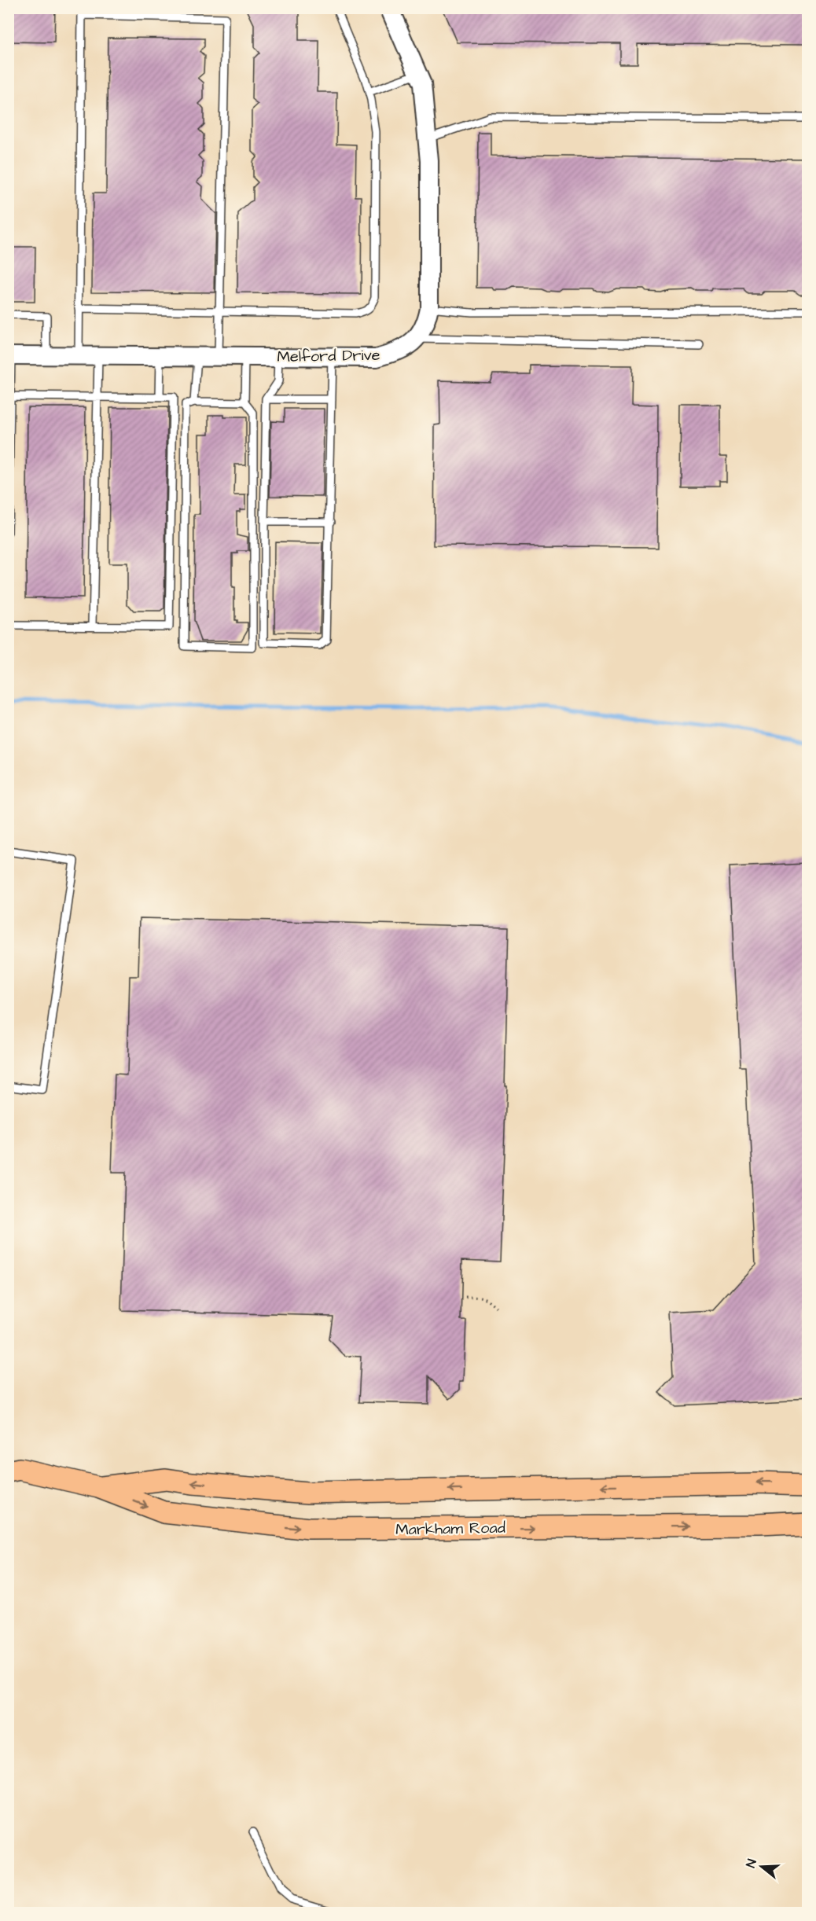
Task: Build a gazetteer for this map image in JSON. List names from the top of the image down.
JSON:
{
  "streets": {
    "main road": ["Markham Road"],
    "street": ["Melford Drive"]
  },
  "north": "left"
}
